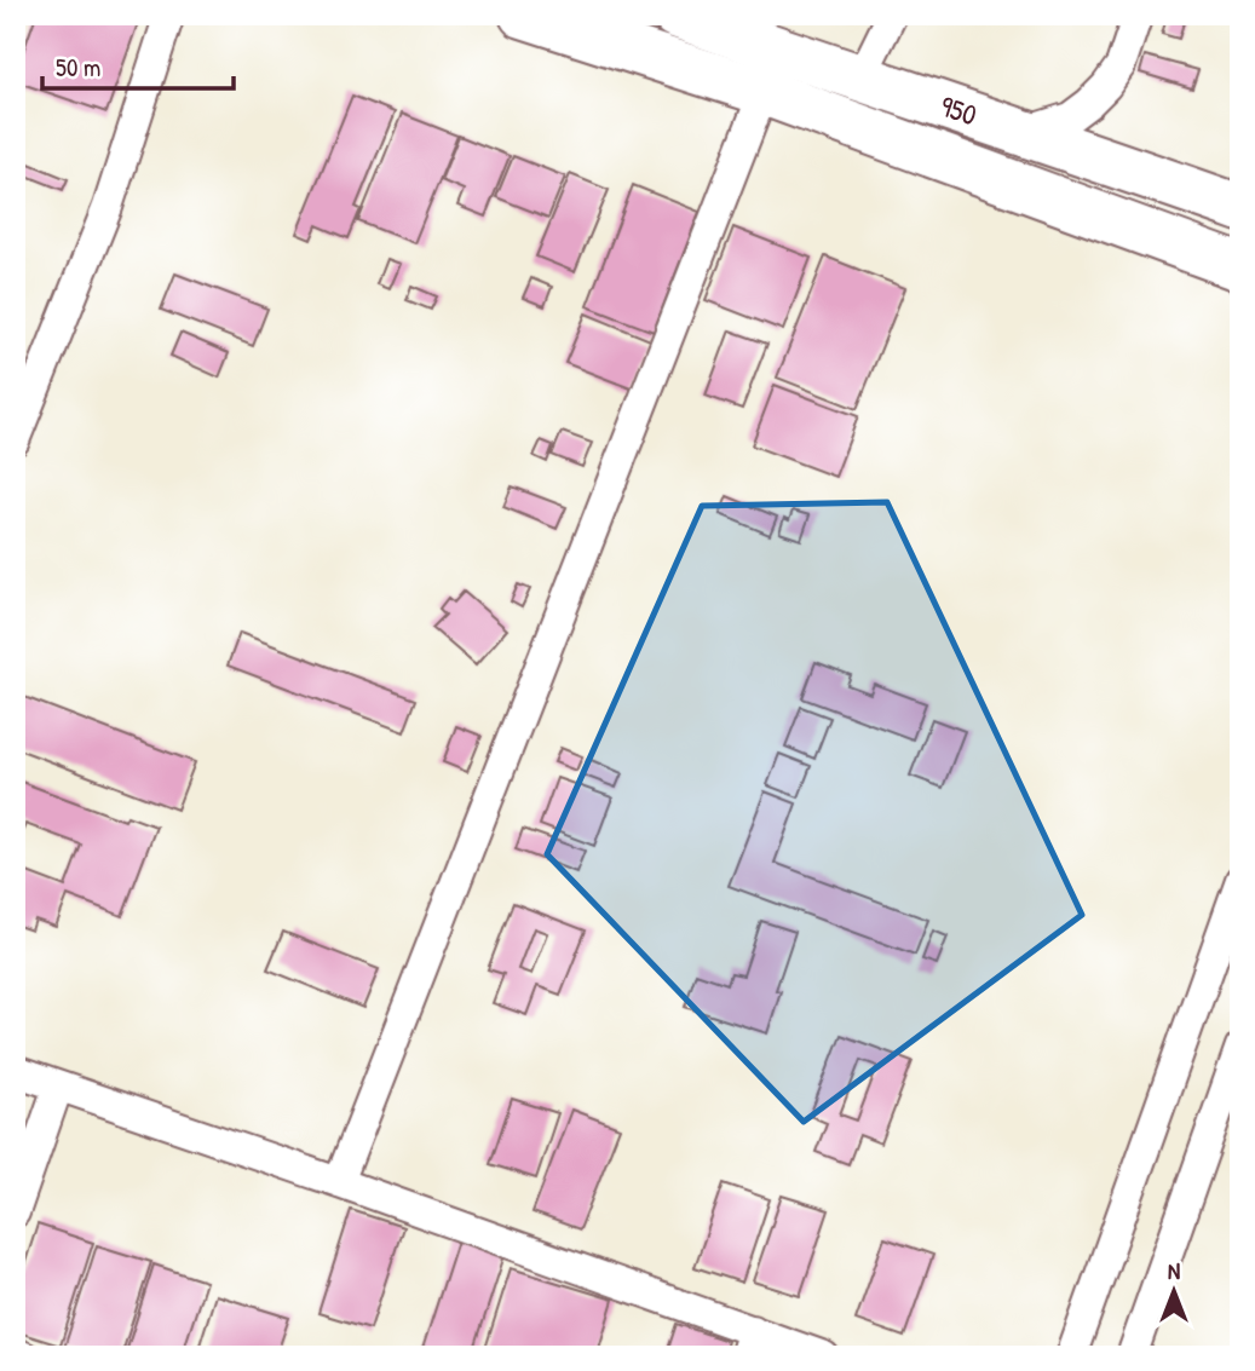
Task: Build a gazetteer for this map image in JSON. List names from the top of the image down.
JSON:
{
  "streets": {
    "main road": ["950"]
  },
  "scale_bar": "50 m",
  "north": "top"
}
